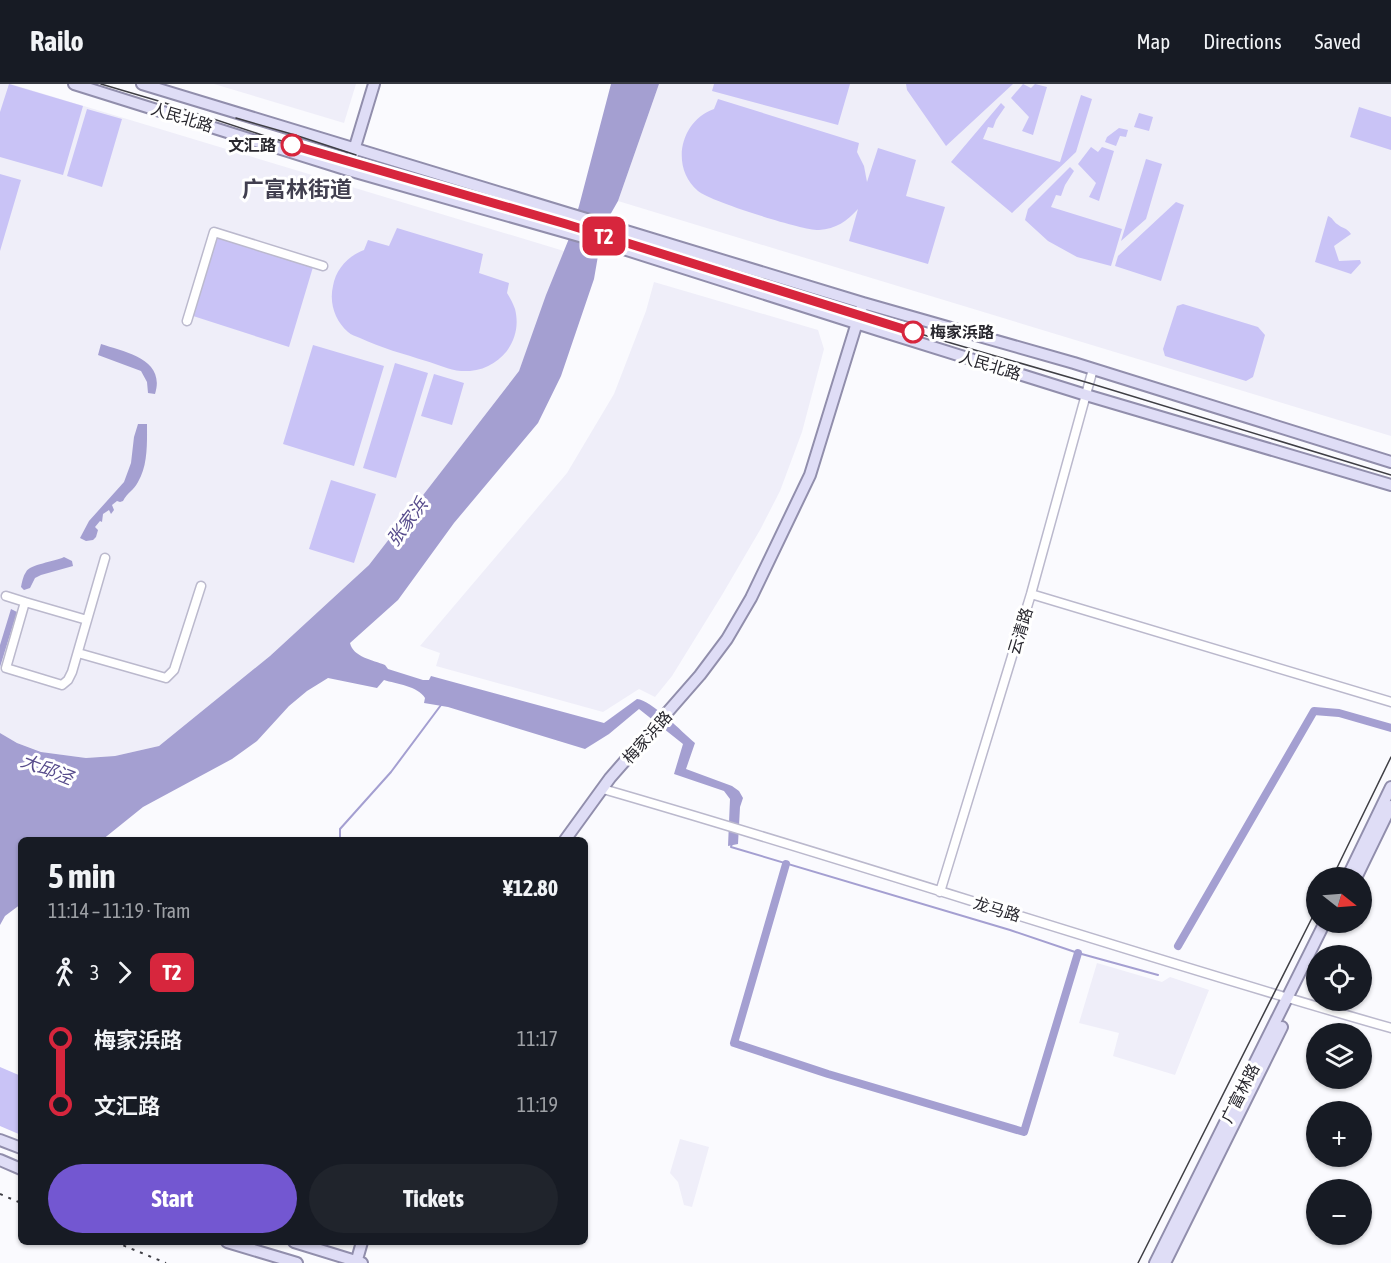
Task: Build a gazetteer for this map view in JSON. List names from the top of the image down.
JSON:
{
  "streets": {
    "main road": ["人民北路", "梅家浜路", "广富林路"],
    "street": ["云清路", "龙马路"]
  },
  "crossings": [
    ["人民北路", "云清路"],
    ["人民北路", "梅家浜路"],
    ["云清路", "龙马路"],
    ["梅家浜路", "龙马路"],
    ["龙马路", "广富林路"]
  ],
  "districts": ["广富林街道"],
  "water": ["张家浜", "大邱泾"],
  "places": ["文汇路", "梅家浜路"],
  "lines": ["tram line T2"],
  "north": "right",
  "page": {
    "header": "Railo",
    "nav": ["Map", "Directions", "Saved"],
    "on_map": "T2",
    "heading": ["5 min", "11:14 – 11:19 · Tram", "¥12.80"],
    "map_buttons": ["+", "−"],
    "legs": ["3", "T2"],
    "list": [
      {
        "name": "梅家浜路",
        "value": "11:17"
      },
      {
        "name": "文汇路",
        "value": "11:19"
      }
    ],
    "buttons": ["Start", "Tickets"]
  }
}
